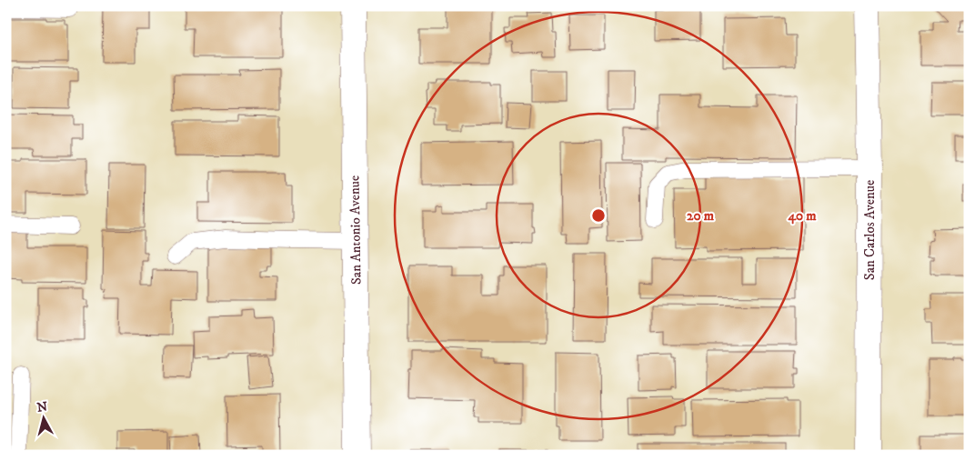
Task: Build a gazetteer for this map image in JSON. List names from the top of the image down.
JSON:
{
  "streets": {
    "street": ["San Antonio Avenue", "San Carlos Avenue"]
  },
  "north": "top",
  "rings": ["20 m", "40 m"]
}
